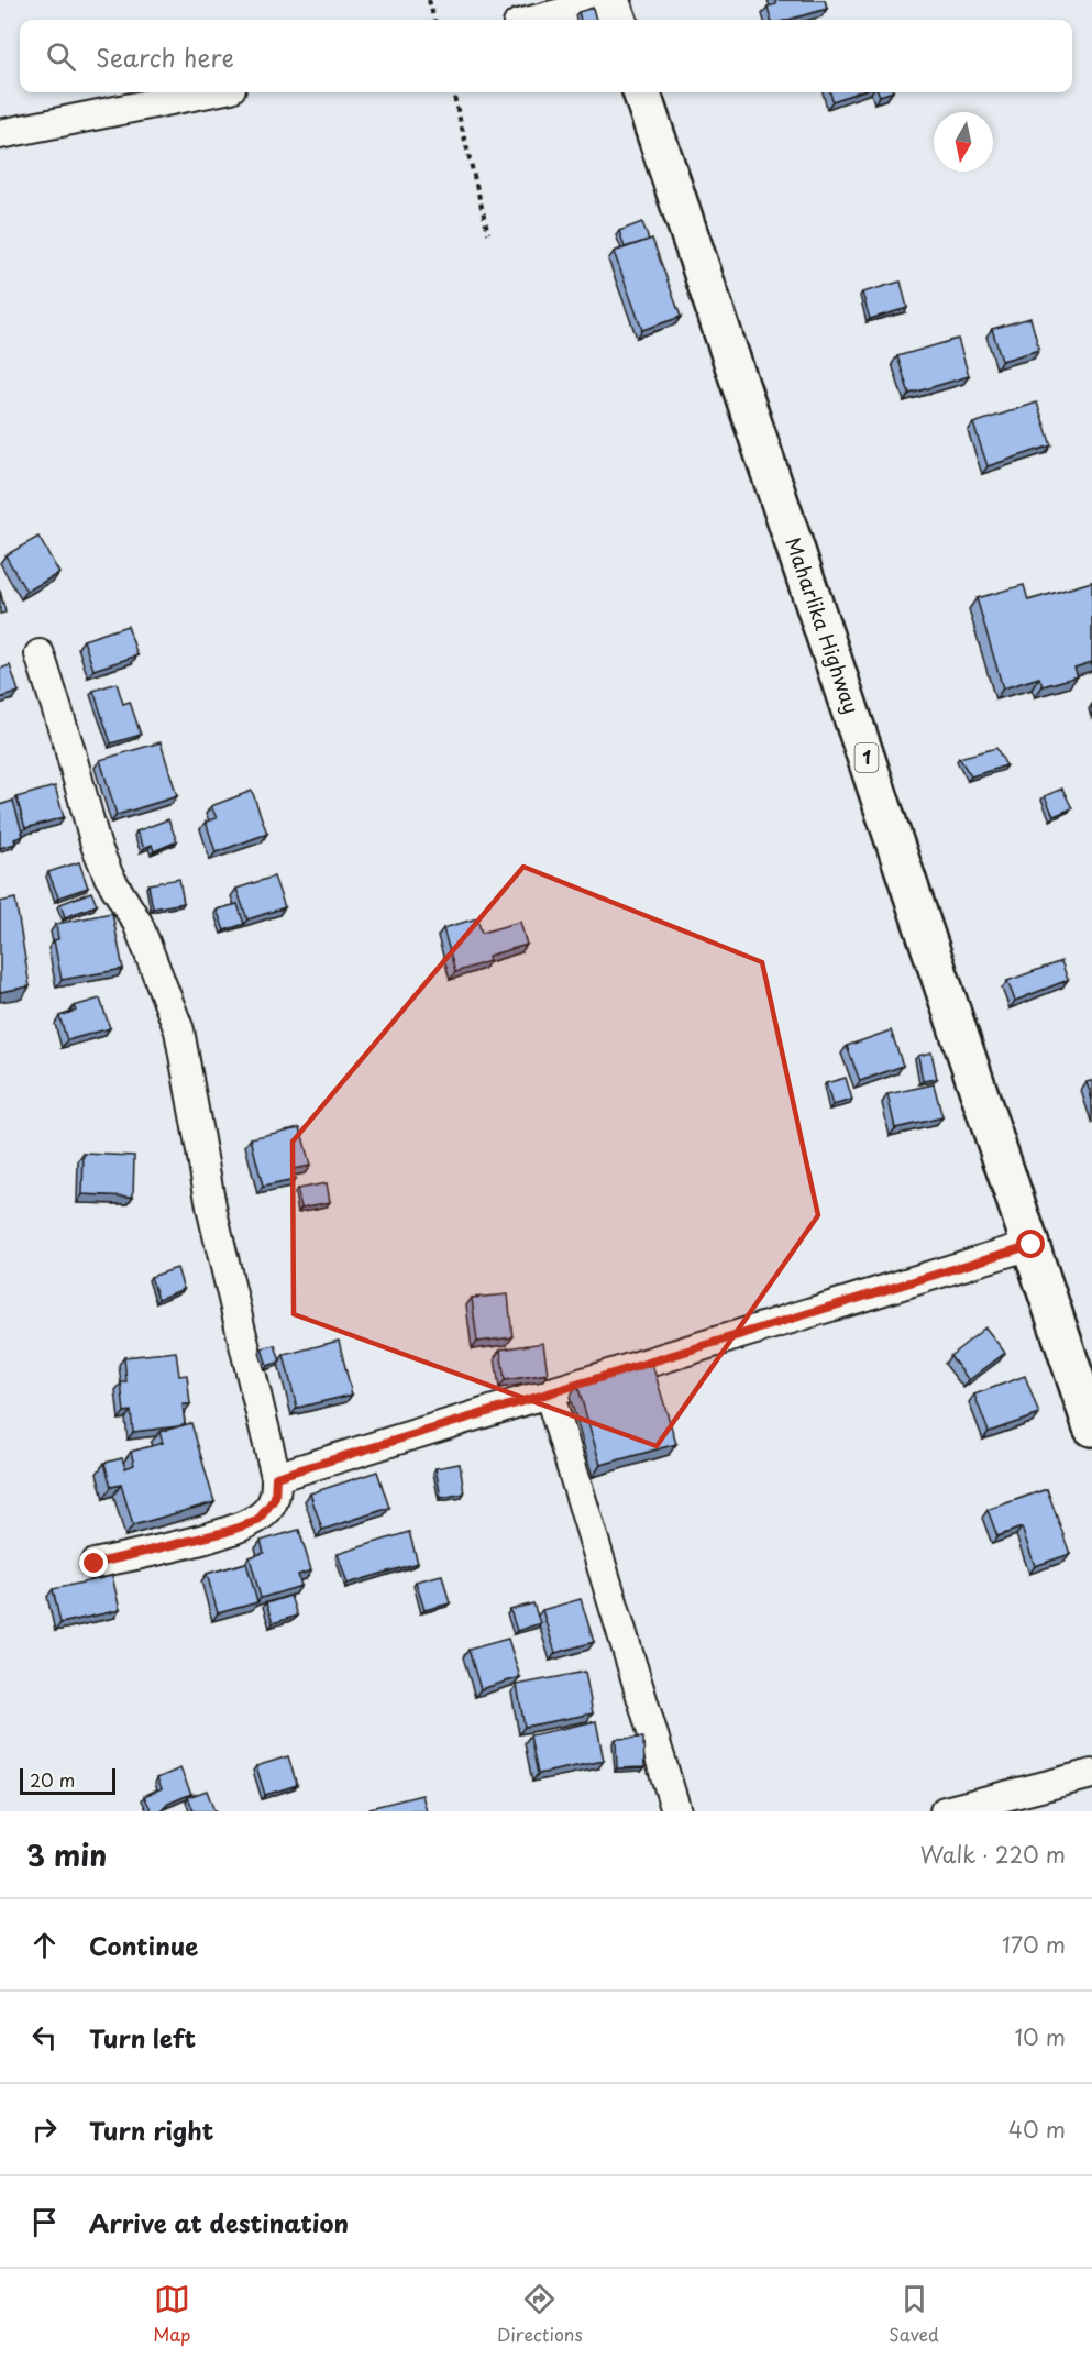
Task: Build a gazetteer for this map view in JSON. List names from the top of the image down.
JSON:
{
  "streets": {
    "highway": ["Maharlika Highway", "1"]
  },
  "scale_bar": "20 m",
  "north": "bottom",
  "page": {
    "search": "Search here",
    "scale": "20 m",
    "heading": ["3 min", "Walk · 220 m"],
    "list": [
      ["Continue", "170 m"],
      ["Turn left", "10 m"],
      ["Turn right", "40 m"],
      "Arrive at destination"
    ],
    "nav": ["Map", "Directions", "Saved"]
  }
}
